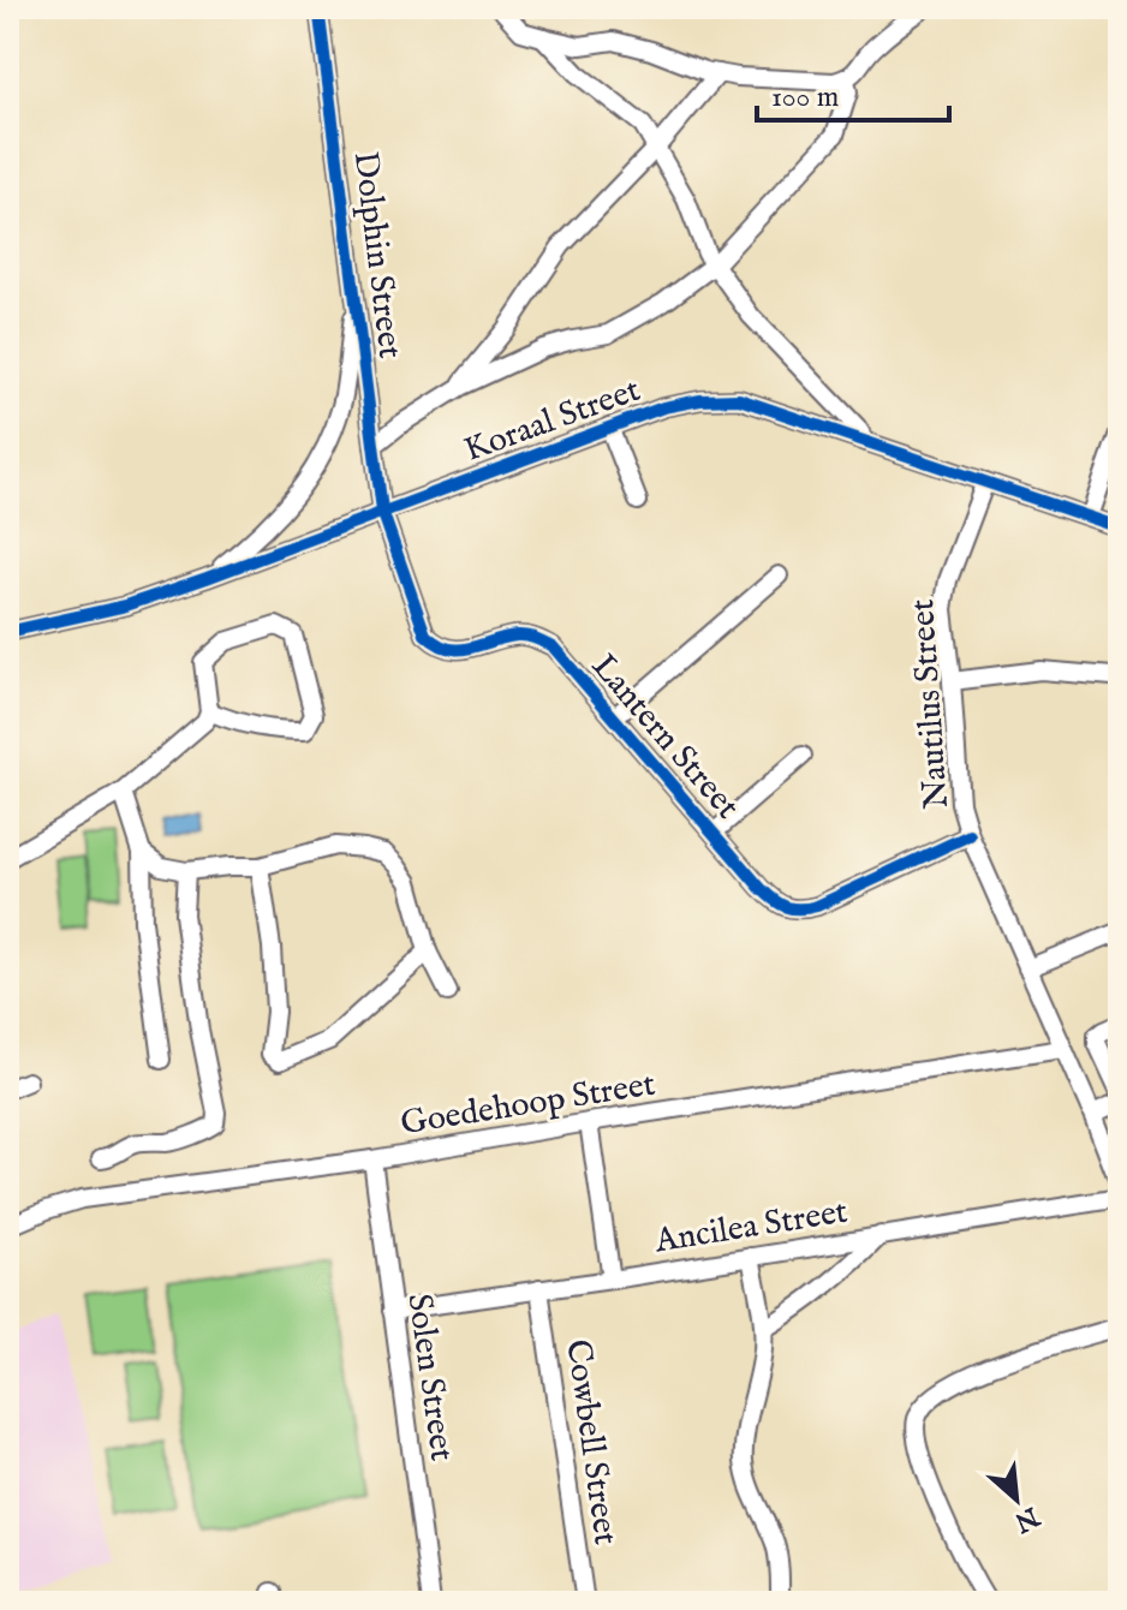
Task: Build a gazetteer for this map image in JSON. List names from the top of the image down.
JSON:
{
  "streets": {
    "street": [
      "Dolphin Street",
      "Koraal Street",
      "Nautilus Street",
      "Lantern Street",
      "Goedehoop Street",
      "Ancilea Street",
      "Solen Street",
      "Cowbell Street"
    ]
  },
  "crossings": [
    ["Dolphin Street", "Koraal Street"],
    ["Dolphin Street", "Lantern Street"],
    ["Koraal Street", "Nautilus Street"],
    ["Koraal Street", "Lantern Street"],
    ["Nautilus Street", "Lantern Street"],
    ["Nautilus Street", "Goedehoop Street"],
    ["Goedehoop Street", "Solen Street"],
    ["Ancilea Street", "Solen Street"],
    ["Ancilea Street", "Cowbell Street"]
  ],
  "scale_bar": "100 m",
  "north": "bottom right"
}
